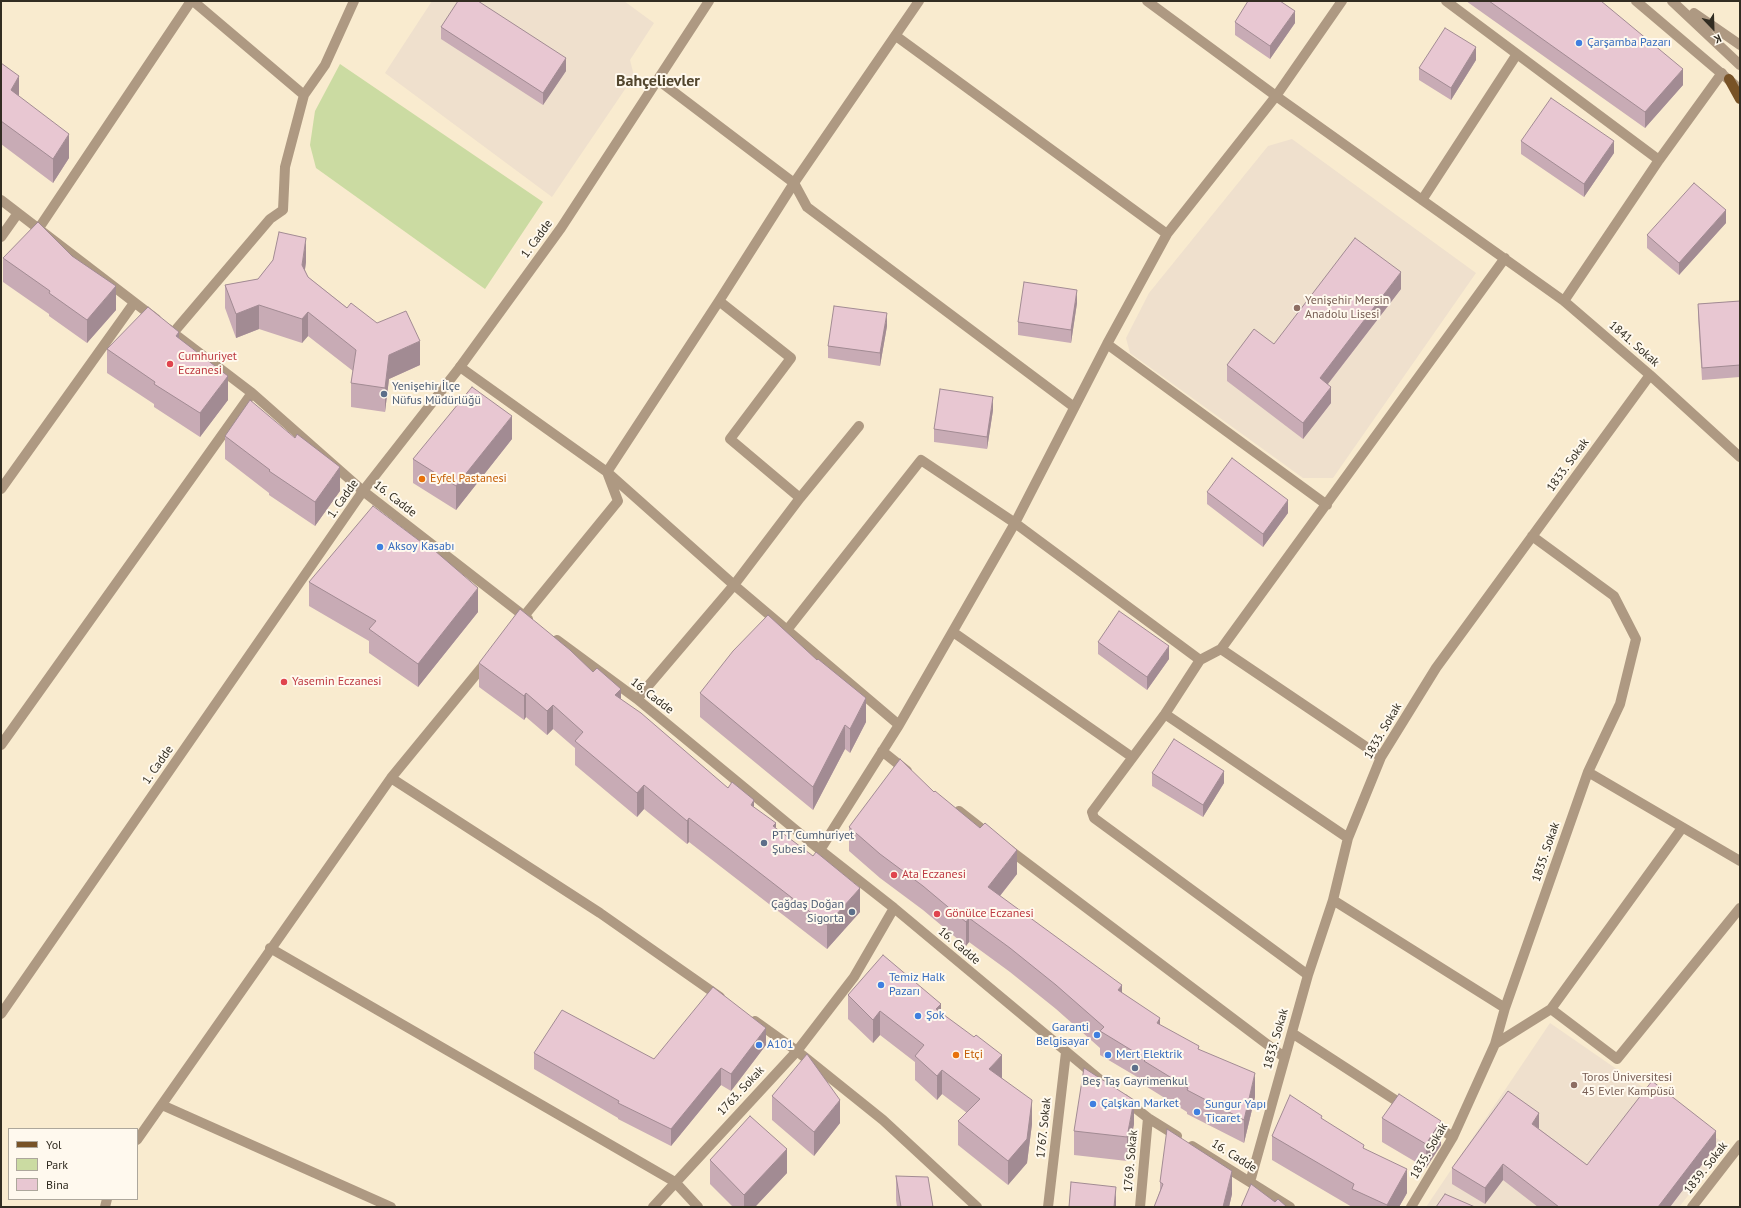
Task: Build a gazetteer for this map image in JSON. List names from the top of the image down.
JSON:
{
  "streets": {
    "street": [
      "1. Cadde",
      "1841. Sokak",
      "1833. Sokak",
      "16. Cadde",
      "1835. Sokak",
      "1763. Sokak",
      "1767. Sokak",
      "1769. Sokak",
      "1839. Sokak"
    ]
  },
  "crossings": [
    ["1. Cadde", "16. Cadde"],
    ["1841. Sokak", "1833. Sokak"],
    ["1833. Sokak", "16. Cadde"],
    ["1833. Sokak", "1835. Sokak"],
    ["16. Cadde", "1763. Sokak"],
    ["16. Cadde", "1767. Sokak"],
    ["16. Cadde", "1769. Sokak"]
  ],
  "districts": ["Bahçelievler"],
  "places": [
    "Çarşamba Pazarı",
    "Yenişehir Mersin Anadolu Lisesi",
    "Cumhuriyet Eczanesi",
    "Yenişehir İlçe Nüfus Müdürlüğü",
    "Eyfel Pastanesi",
    "Aksoy Kasabı",
    "Yasemin Eczanesi",
    "PTT Cumhuriyet Şubesi",
    "Ata Eczanesi",
    "Çağdaş Doğan Sigorta",
    "Gönülce Eczanesi",
    "Temiz Halk Pazarı",
    "Şok",
    "Garanti Belgisayar",
    "A101",
    "Etçi",
    "Mert Elektrik",
    "Beş Taş Gayrimenkul",
    "Toros Üniversitesi 45 Evler Kampüsü",
    "Çalşkan Market",
    "Sungur Yapı Ticaret"
  ],
  "legend": ["Yol", "Park", "Bina"],
  "north": "bottom right"
}
